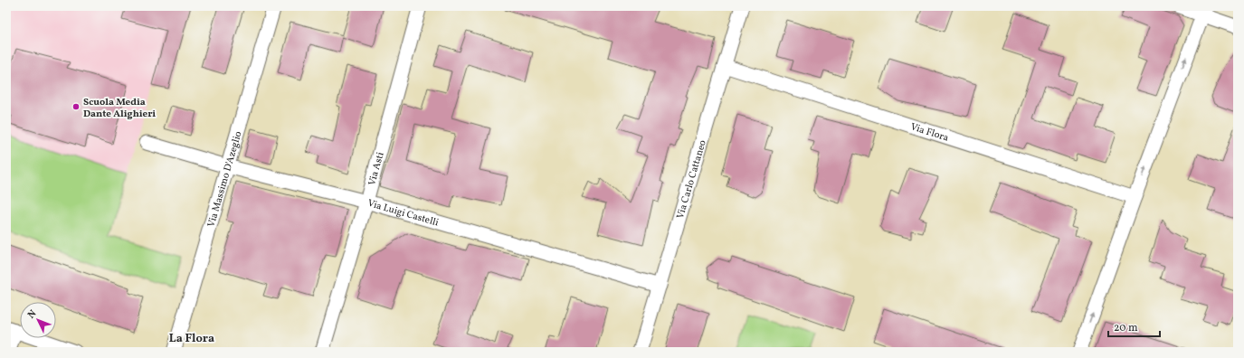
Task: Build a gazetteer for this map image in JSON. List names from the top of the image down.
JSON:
{
  "streets": {
    "street": [
      "Via Flora",
      "Via Asti",
      "Via Massimo D'Azeglio",
      "Via Carlo Cattaneo",
      "Via Luigi Castelli"
    ]
  },
  "crossings": [
    ["Via Flora", "Via Carlo Cattaneo"],
    ["Via Asti", "Via Luigi Castelli"],
    ["Via Massimo D'Azeglio", "Via Luigi Castelli"],
    ["Via Carlo Cattaneo", "Via Luigi Castelli"]
  ],
  "districts": ["La Flora"],
  "places": ["Scuola Media Dante Alighieri"],
  "scale_bar": "20 m",
  "north": "top left"
}
